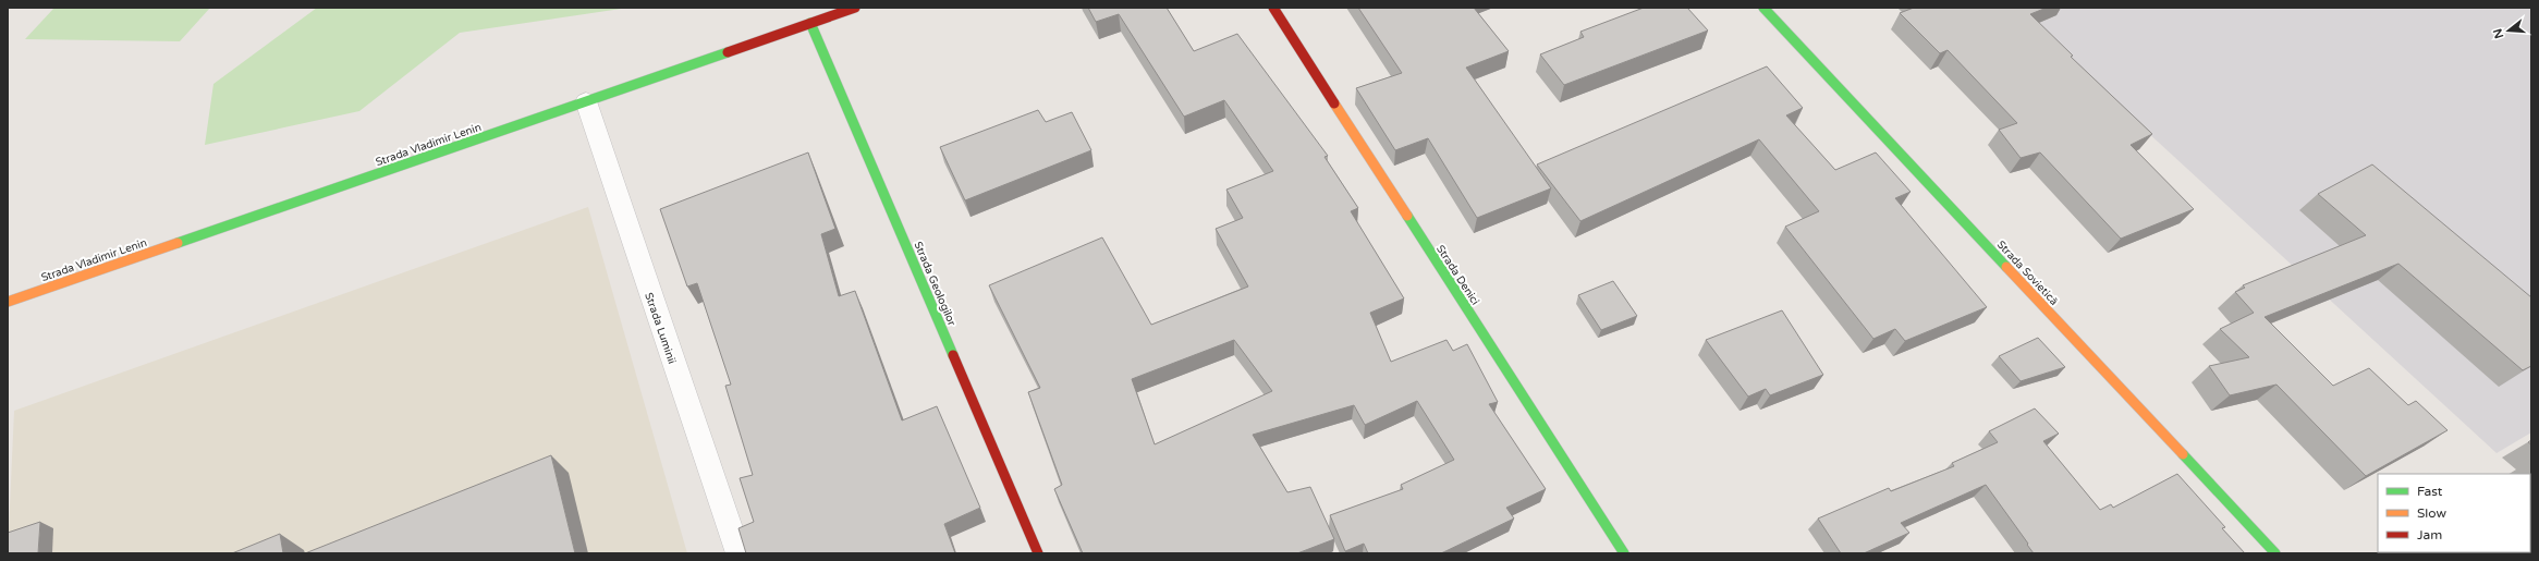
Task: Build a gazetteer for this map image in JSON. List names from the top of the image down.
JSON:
{
  "streets": {
    "street": [
      "Strada Vladimir Lenin",
      "Strada Sovietică",
      "Strada Denici",
      "Strada Geologilor",
      "Strada Luminii"
    ]
  },
  "crossings": [
    ["Strada Vladimir Lenin", "Strada Geologilor"],
    ["Strada Vladimir Lenin", "Strada Luminii"]
  ],
  "legend": ["Fast", "Slow", "Jam"],
  "north": "left"
}
